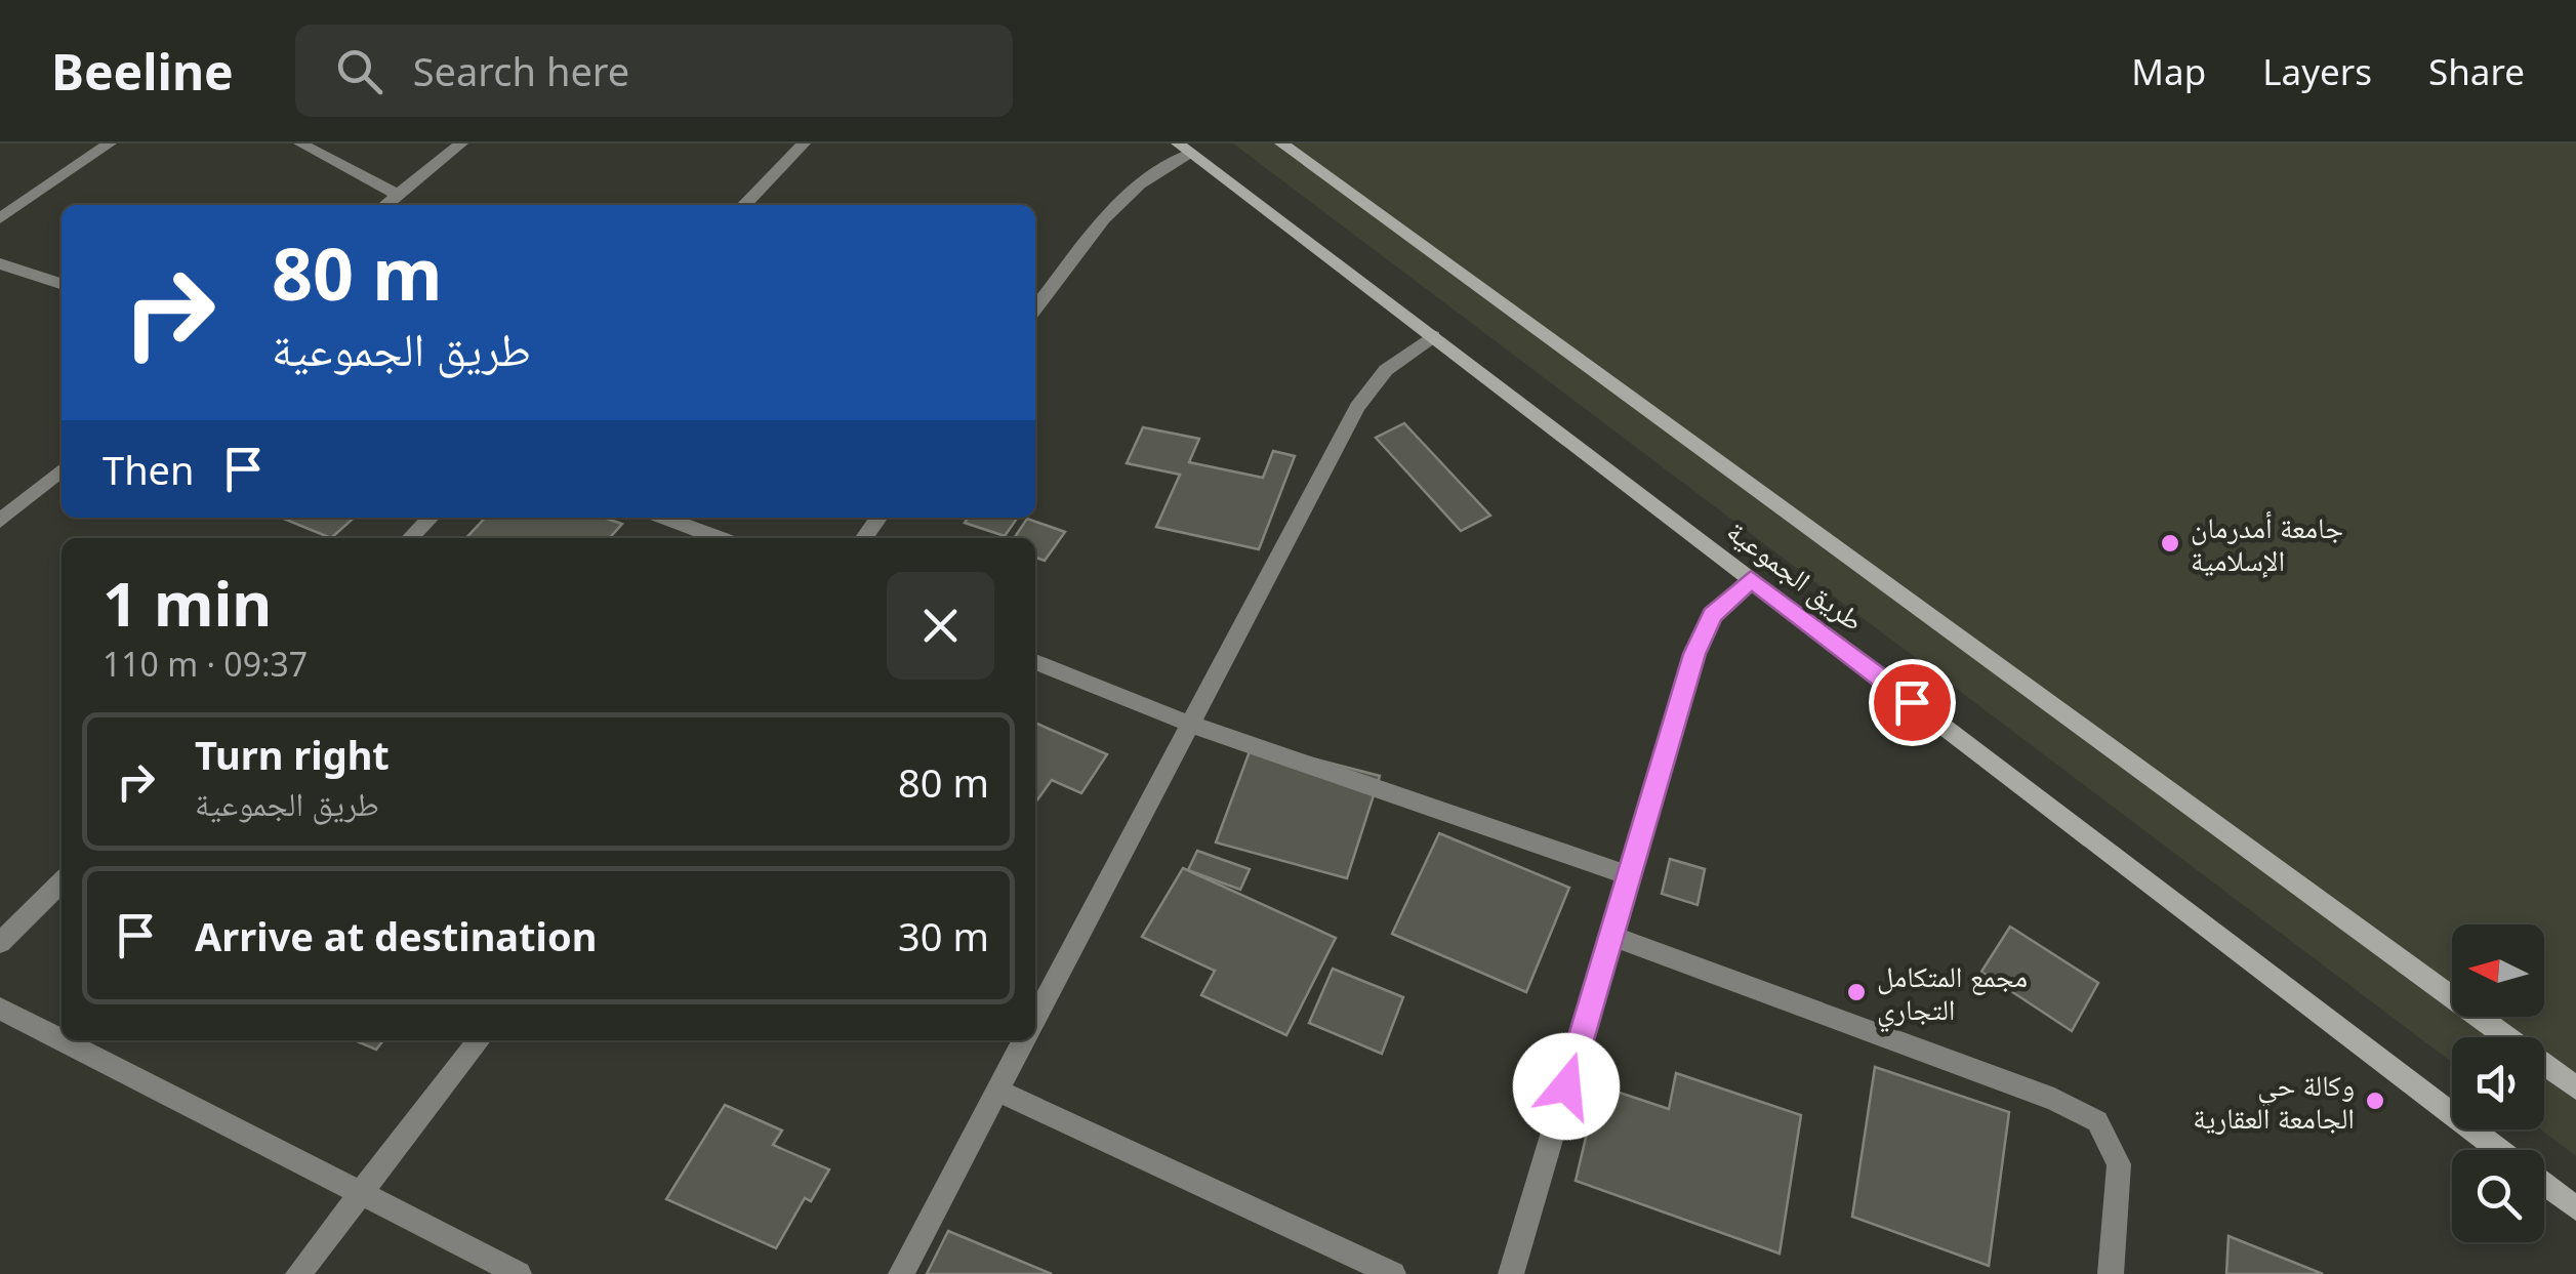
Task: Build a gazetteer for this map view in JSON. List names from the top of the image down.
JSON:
{
  "streets": {
    "main road": ["طريق الجموعية"]
  },
  "places": ["جامعة أمدرمان الإسلامية", "مجمع المتكامل التجاري", "وكالة حي الجامعة العقارية"],
  "north": "left",
  "page": {
    "header": "Beeline",
    "search": "Search here",
    "nav": ["Map", "Layers", "Share"],
    "turn": ["80 m", "طريق الجموعية"],
    "then": "Then",
    "heading": ["1 min", "110 m · 09:37"],
    "list": [
      {
        "name": "Turn right",
        "note": "طريق الجموعية",
        "value": "80 m"
      },
      {
        "name": "Arrive at destination",
        "value": "30 m"
      }
    ]
  }
}
